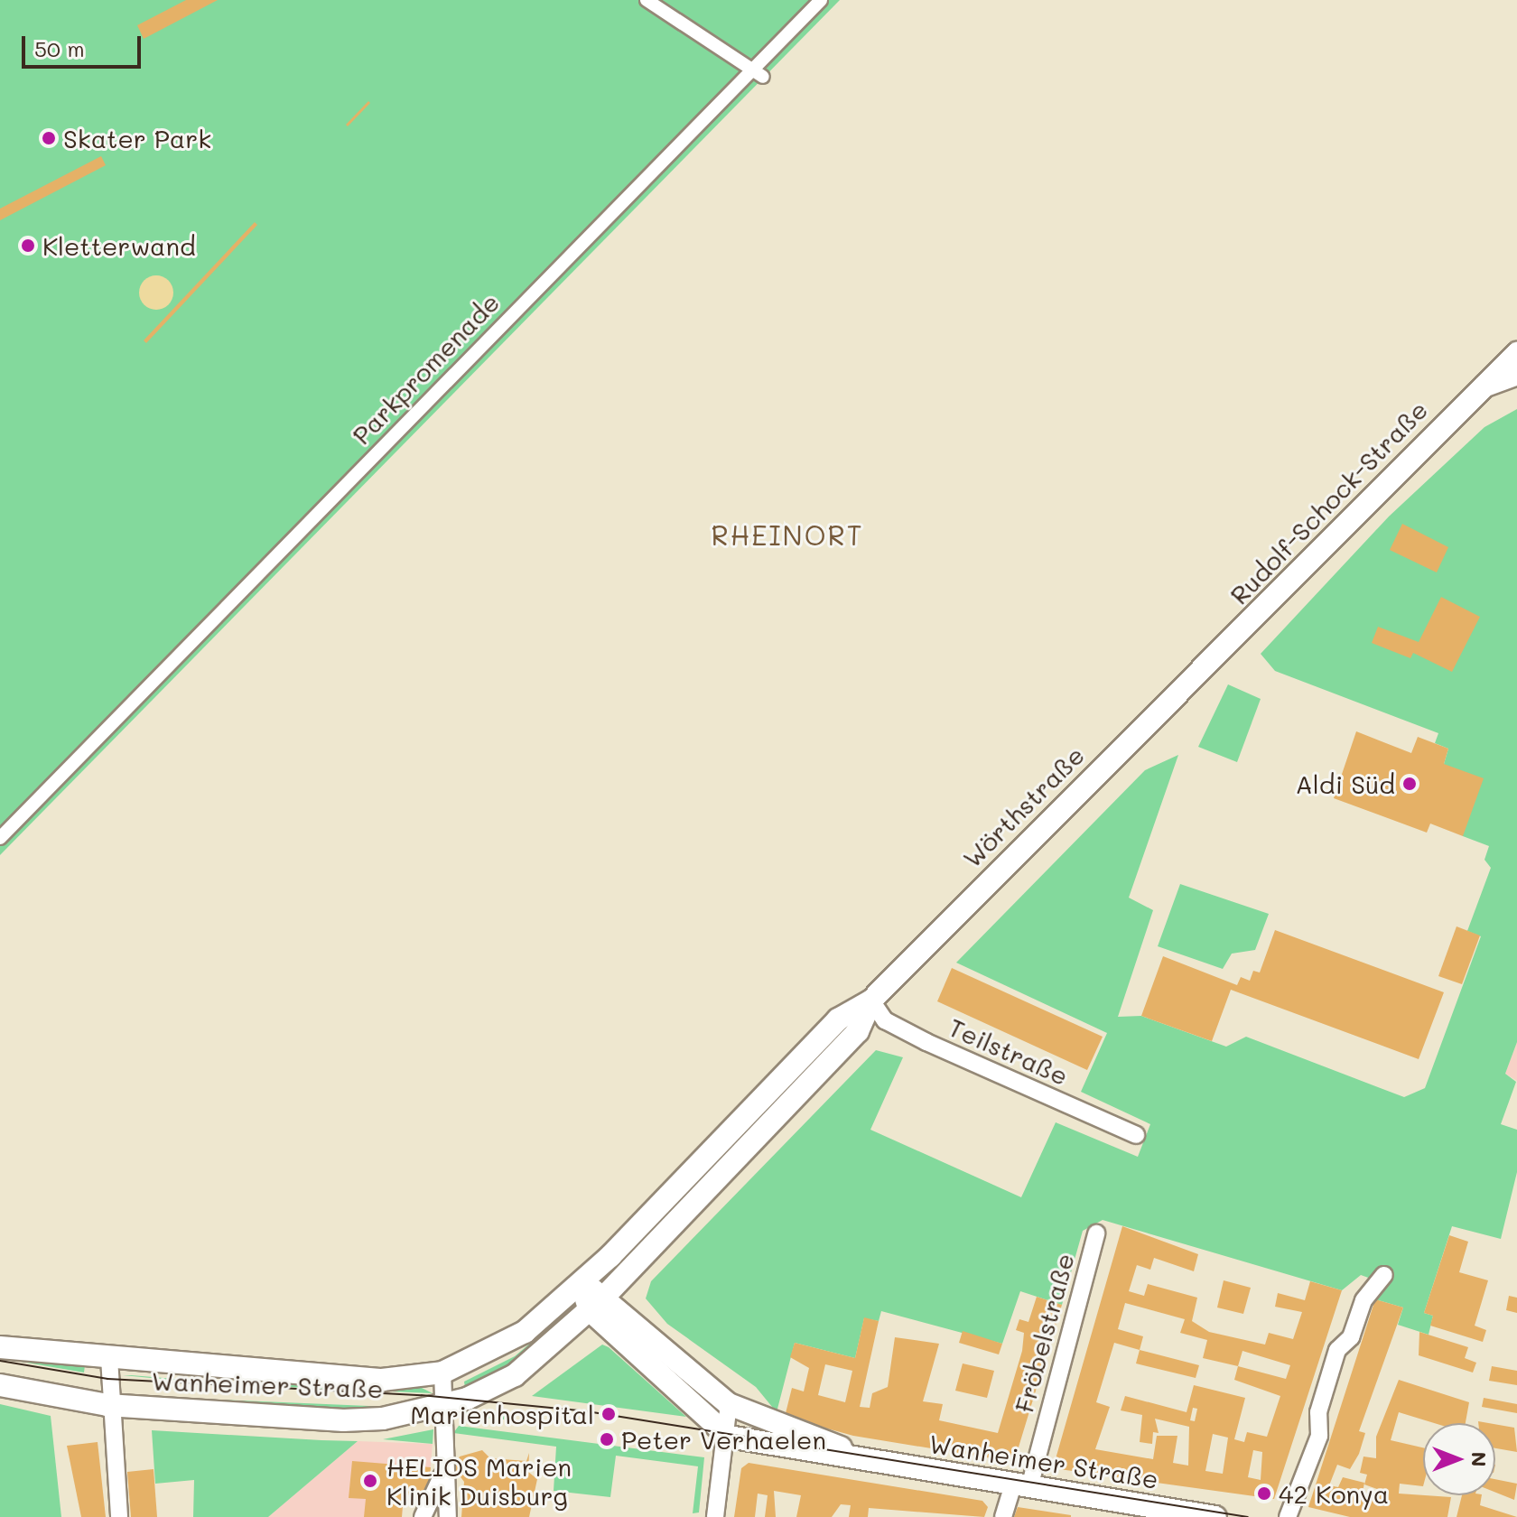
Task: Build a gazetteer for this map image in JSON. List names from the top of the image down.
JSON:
{
  "streets": {
    "street": [
      "Parkpromenade",
      "Rudolf-Schock-Straße",
      "Wörthstraße",
      "Teilstraße",
      "Fröbelstraße",
      "Wanheimer Straße"
    ]
  },
  "crossings": [
    ["Rudolf-Schock-Straße", "Wörthstraße"],
    ["Wörthstraße", "Teilstraße"],
    ["Wörthstraße", "Wanheimer Straße"],
    ["Fröbelstraße", "Wanheimer Straße"]
  ],
  "districts": ["RHEINORT"],
  "places": [
    "Skater Park",
    "Kletterwand",
    "Aldi Süd",
    "Marienhospital",
    "Peter Verhaelen",
    "HELIOS Marien Klinik Duisburg",
    "42 Konya"
  ],
  "scale_bar": "50 m",
  "north": "right"
}
